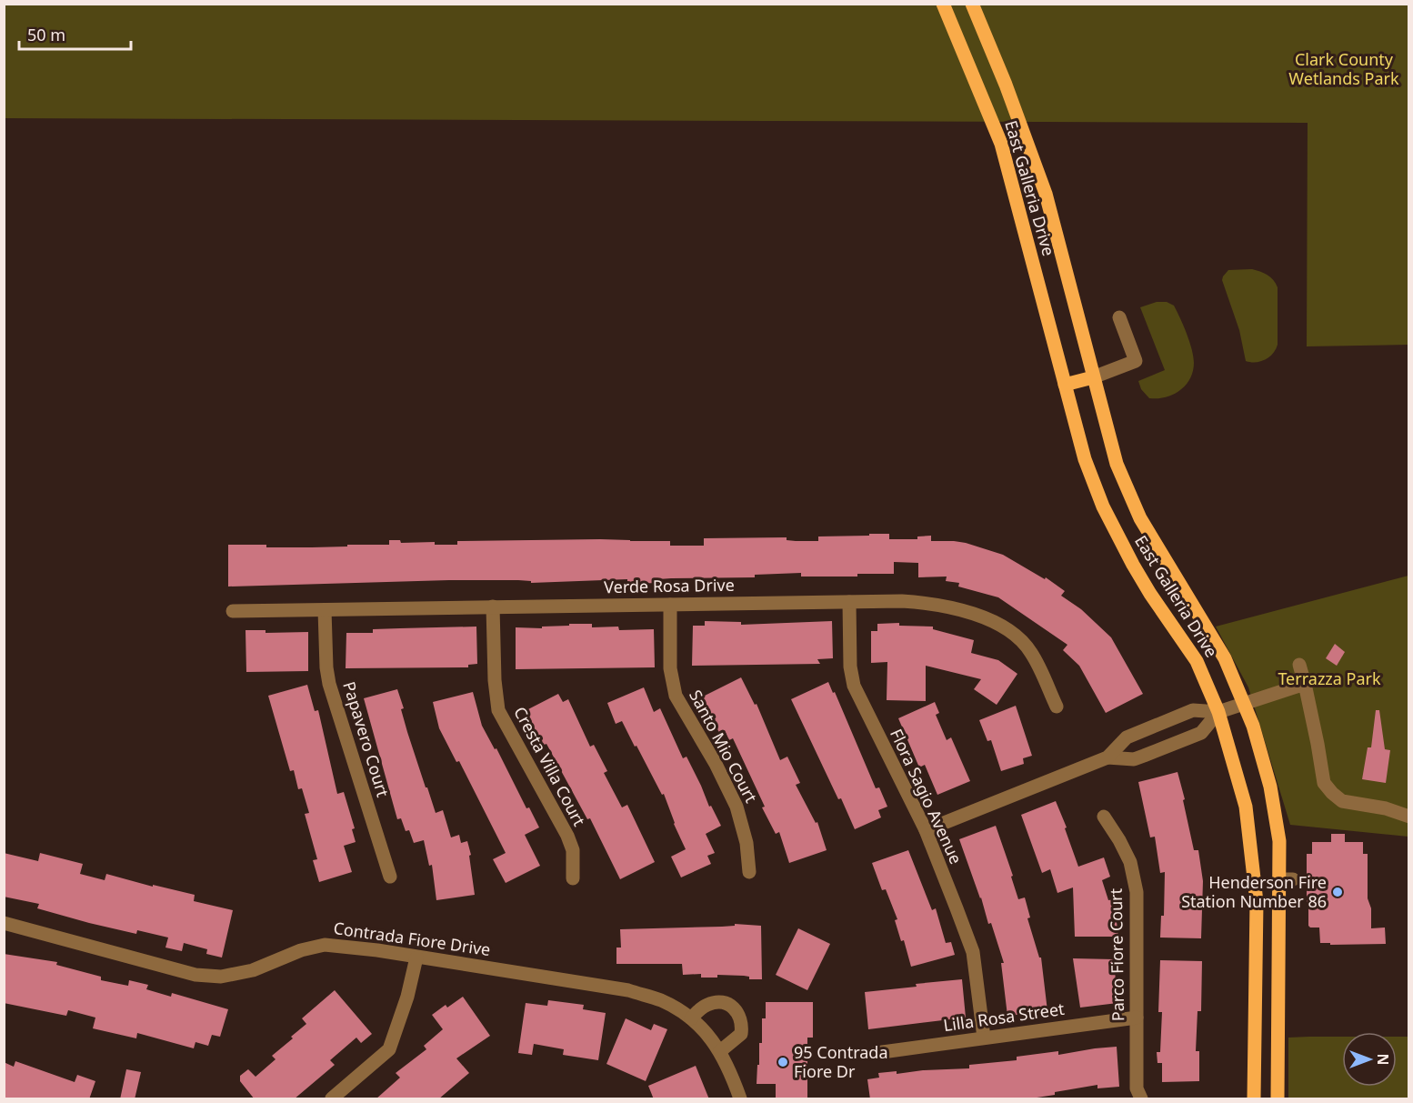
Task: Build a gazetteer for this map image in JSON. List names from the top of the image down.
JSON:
{
  "streets": {
    "main road": ["East Galleria Drive"],
    "street": [
      "Verde Rosa Drive",
      "Papavero Court",
      "Santo Mio Court",
      "Cresta Villa Court",
      "Flora Sagio Avenue",
      "Contrada Fiore Drive",
      "Parco Fiore Court",
      "Lilla Rosa Street"
    ]
  },
  "crossings": [
    ["Verde Rosa Drive", "Papavero Court"],
    ["Verde Rosa Drive", "Santo Mio Court"],
    ["Verde Rosa Drive", "Cresta Villa Court"],
    ["Verde Rosa Drive", "Flora Sagio Avenue"],
    ["Flora Sagio Avenue", "Lilla Rosa Street"],
    ["Parco Fiore Court", "Lilla Rosa Street"]
  ],
  "parks": ["Clark County Wetlands Park", "Terrazza Park"],
  "places": ["Henderson Fire Station Number 86", "95 Contrada Fiore Dr"],
  "scale_bar": "50 m",
  "north": "right"
}
